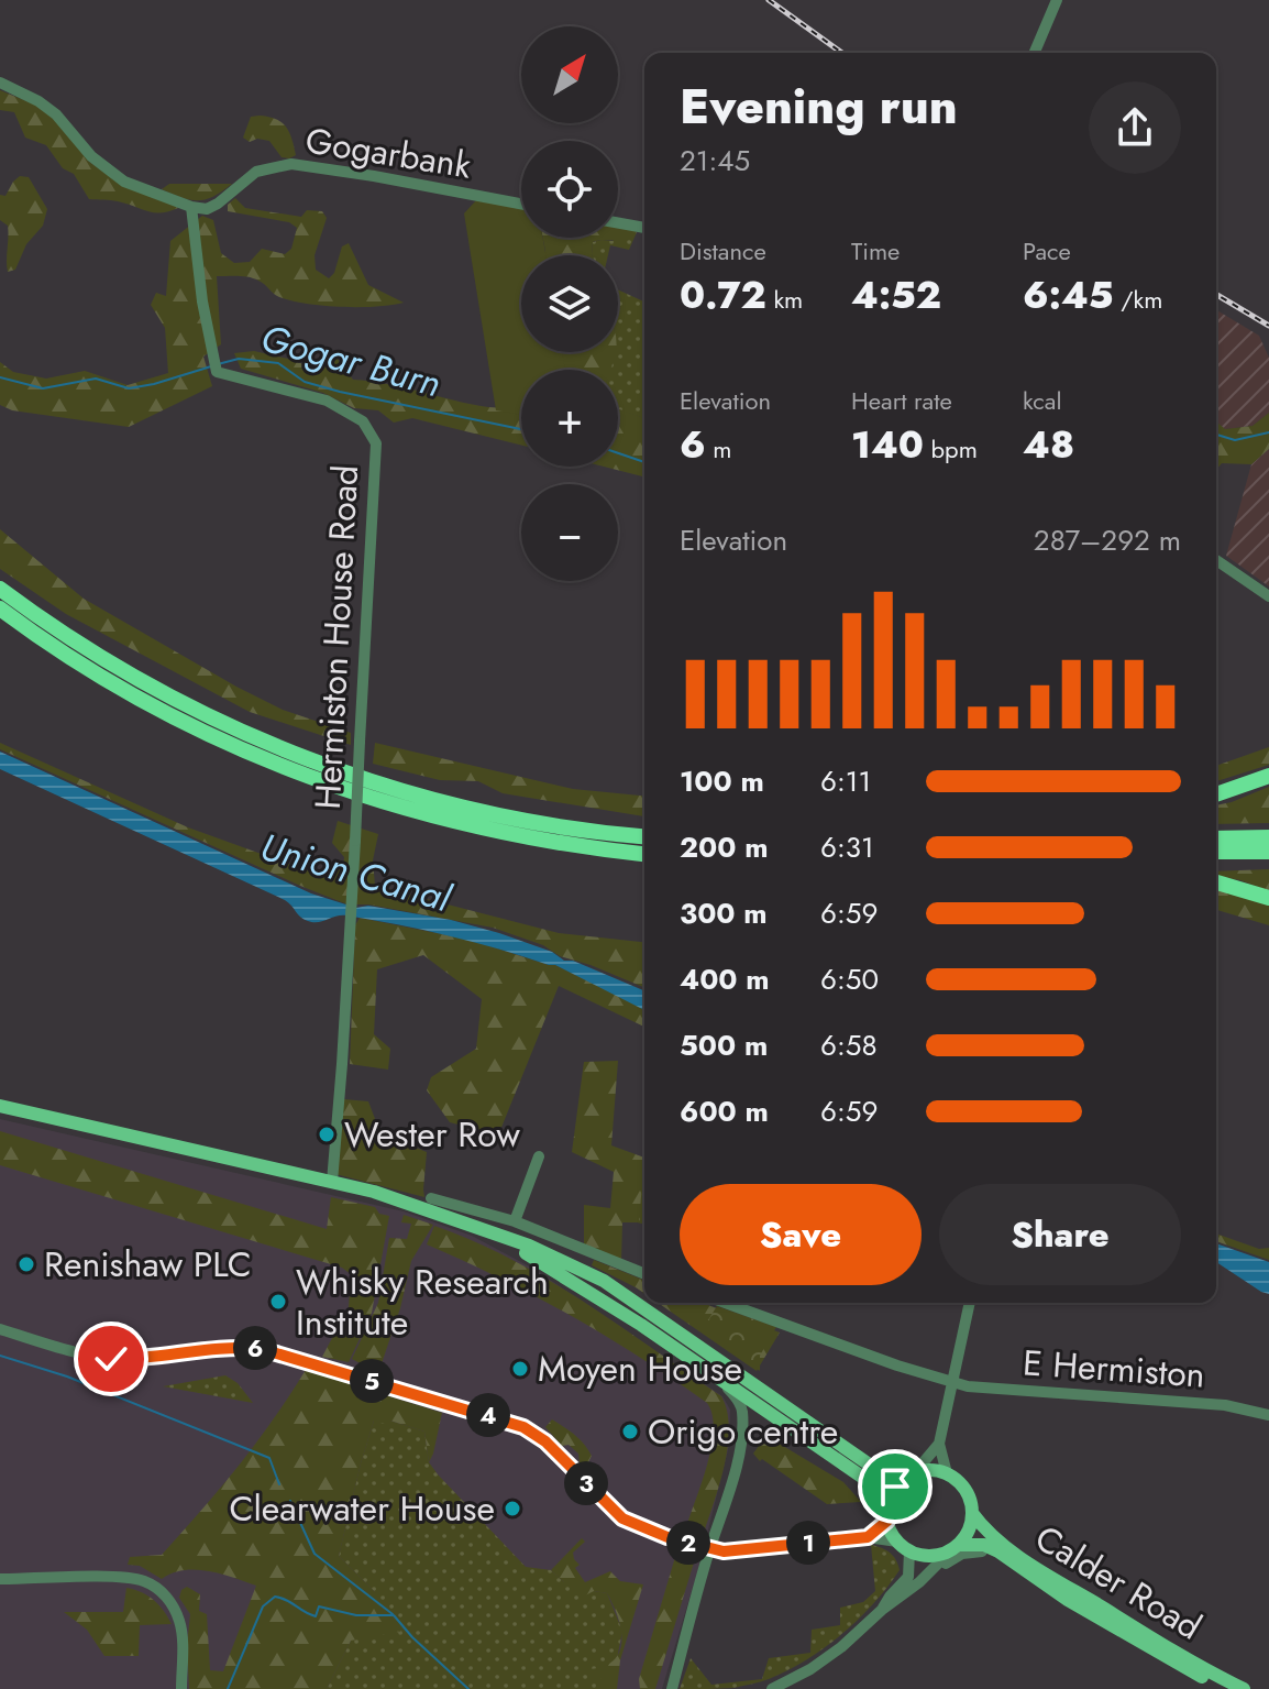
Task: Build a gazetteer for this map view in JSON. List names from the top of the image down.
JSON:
{
  "streets": {
    "main road": ["Calder Road"],
    "street": ["Gogarbank", "Hermiston House Road", "E Hermiston"]
  },
  "crossings": [
    ["Gogarbank", "Hermiston House Road"]
  ],
  "water": ["Gogar Burn", "Union Canal"],
  "places": [
    "Wester Row",
    "Renishaw PLC",
    "Whisky Research Institute",
    "Moyen House",
    "Origo centre",
    "Clearwater House"
  ],
  "north": "top right",
  "page": {
    "map_buttons": ["+", "−"],
    "heading": ["Evening run", "21:45"],
    "stats": [
      ["Distance", "0.72 km"],
      ["Time", "4:52"],
      ["Pace", "6:45 /km"],
      ["Elevation", "6 m"],
      ["Heart rate", "140 bpm"],
      ["kcal", "48"]
    ],
    "chart": ["Elevation", "287–292 m"],
    "list": [
      {
        "name": "100 m",
        "note": "6:11"
      },
      {
        "name": "200 m",
        "note": "6:31"
      },
      {
        "name": "300 m",
        "note": "6:59"
      },
      {
        "name": "400 m",
        "note": "6:50"
      },
      {
        "name": "500 m",
        "note": "6:58"
      },
      {
        "name": "600 m",
        "note": "6:59"
      }
    ],
    "buttons": ["Save", "Share"],
    "pins": [
      "6",
      "5",
      "4",
      "3",
      "1",
      "2"
    ]
  }
}
